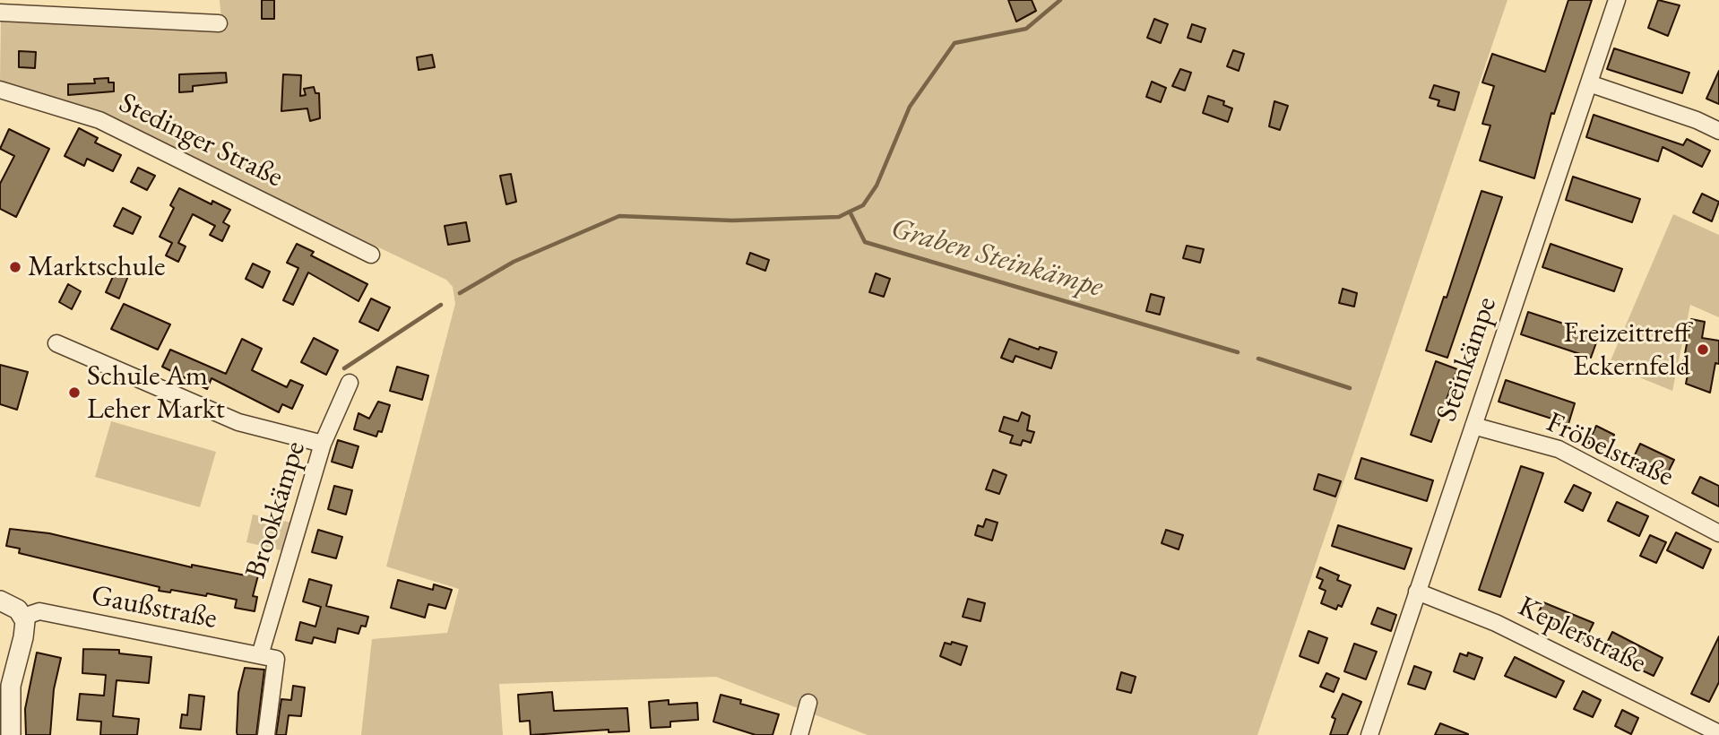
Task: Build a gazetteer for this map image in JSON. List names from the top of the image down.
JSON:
{
  "streets": {
    "street": [
      "Stedinger Straße",
      "Steinkämpe",
      "Fröbelstraße",
      "Brookkämpe",
      "Gaußstraße",
      "Keplerstraße"
    ]
  },
  "crossings": [
    ["Steinkämpe", "Fröbelstraße"],
    ["Steinkämpe", "Keplerstraße"],
    ["Brookkämpe", "Gaußstraße"]
  ],
  "water": ["Graben Steinkämpe"],
  "places": ["Marktschule", "Freizeittreff Eckernfeld", "Schule Am Leher Markt"]
}
